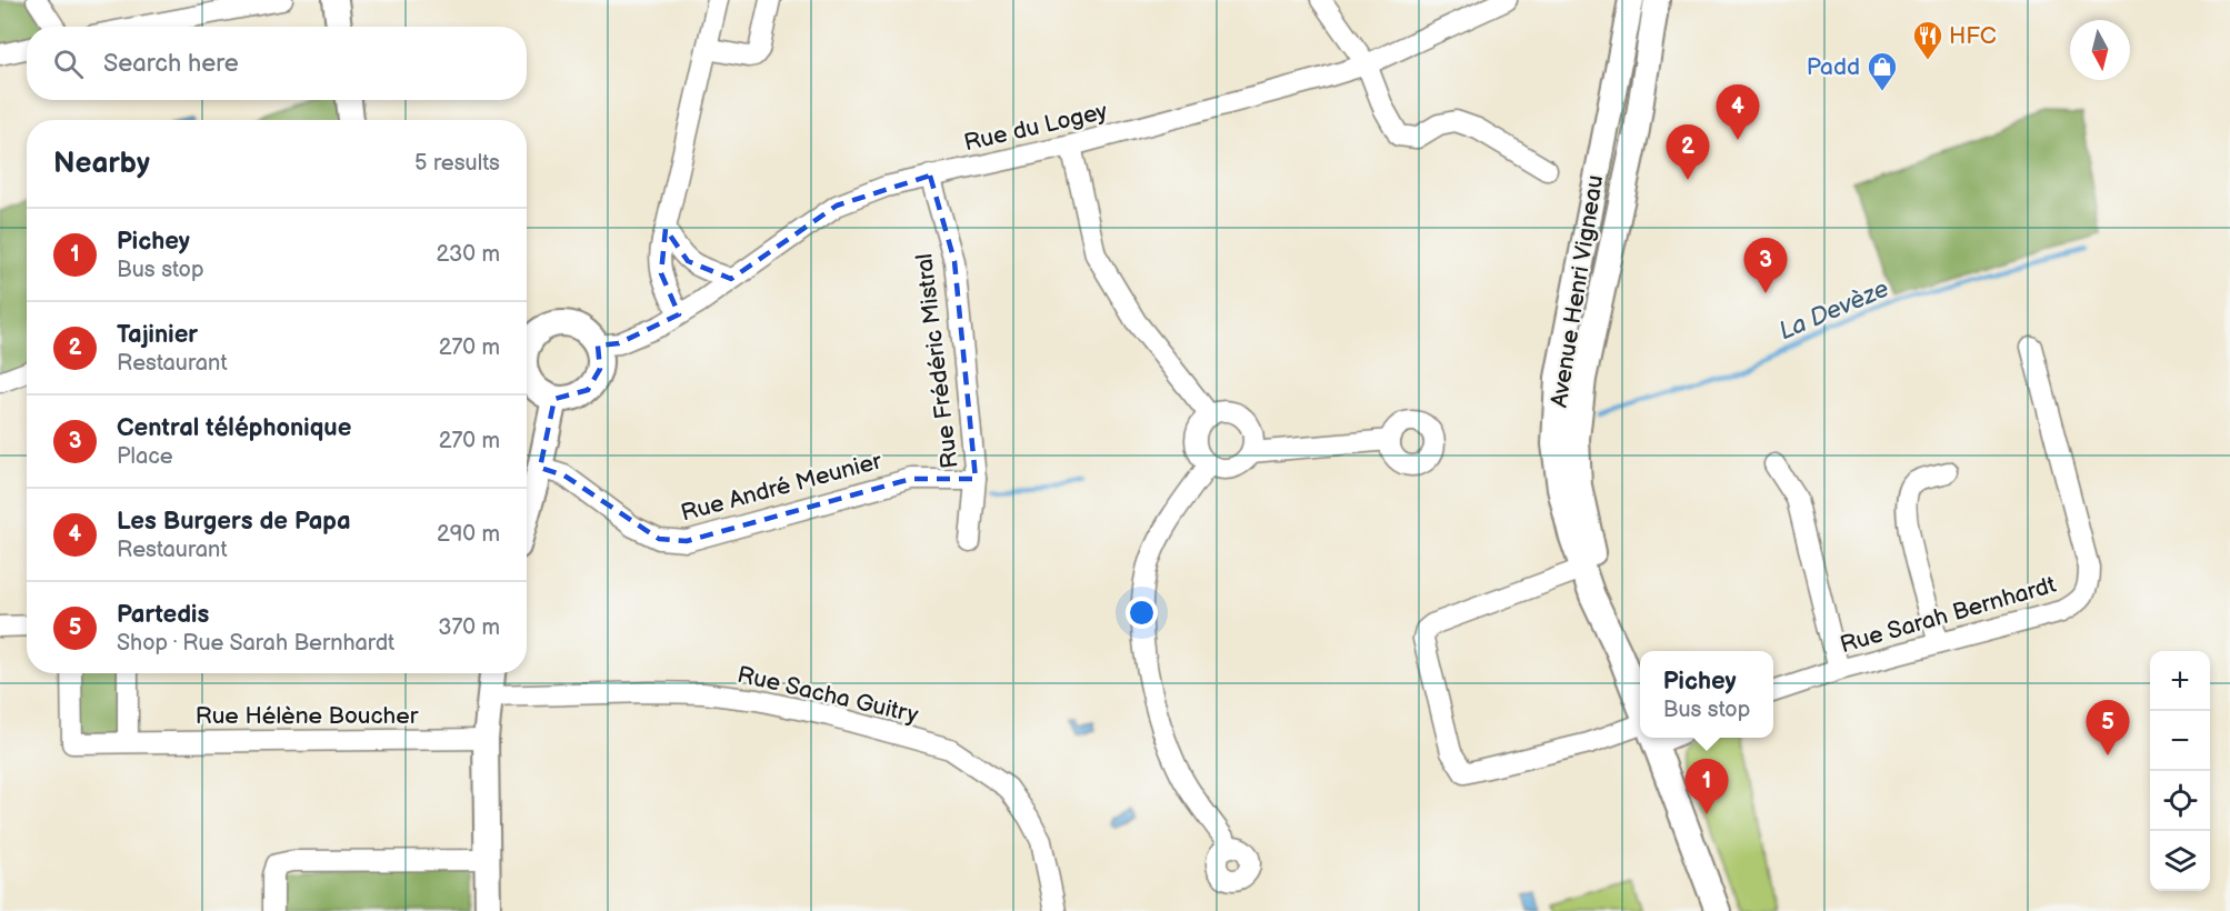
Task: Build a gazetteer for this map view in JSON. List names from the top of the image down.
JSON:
{
  "streets": {
    "street": [
      "Rue du Logey",
      "Avenue Henri Vigneau",
      "Rue Frédéric Mistral",
      "Rue André Meunier",
      "Rue Sarah Bernhardt",
      "Rue Sacha Guitry",
      "Rue Hélène Boucher"
    ]
  },
  "crossings": [
    ["Rue du Logey", "Rue Frédéric Mistral"],
    ["Rue Frédéric Mistral", "Rue André Meunier"]
  ],
  "water": ["La Devèze"],
  "places": {
    "restaurant": ["HFC"],
    "shop": ["Padd"]
  },
  "north": "bottom",
  "page": {
    "search": "Search here",
    "pins": [
      "4",
      "2",
      "3",
      "5",
      "1"
    ],
    "heading": ["Nearby", "5 results"],
    "list": [
      {
        "mark": "1",
        "name": "Pichey",
        "note": "Bus stop",
        "value": "230 m"
      },
      {
        "mark": "2",
        "name": "Tajinier",
        "note": "Restaurant",
        "value": "270 m"
      },
      {
        "mark": "3",
        "name": "Central téléphonique",
        "note": "Place",
        "value": "270 m"
      },
      {
        "mark": "4",
        "name": "Les Burgers de Papa",
        "note": "Restaurant",
        "value": "290 m"
      },
      {
        "mark": "5",
        "name": "Partedis",
        "note": "Shop · Rue Sarah Bernhardt",
        "value": "370 m"
      }
    ],
    "map_buttons": ["+", "−"],
    "popup": ["Pichey", "Bus stop"]
  }
}
